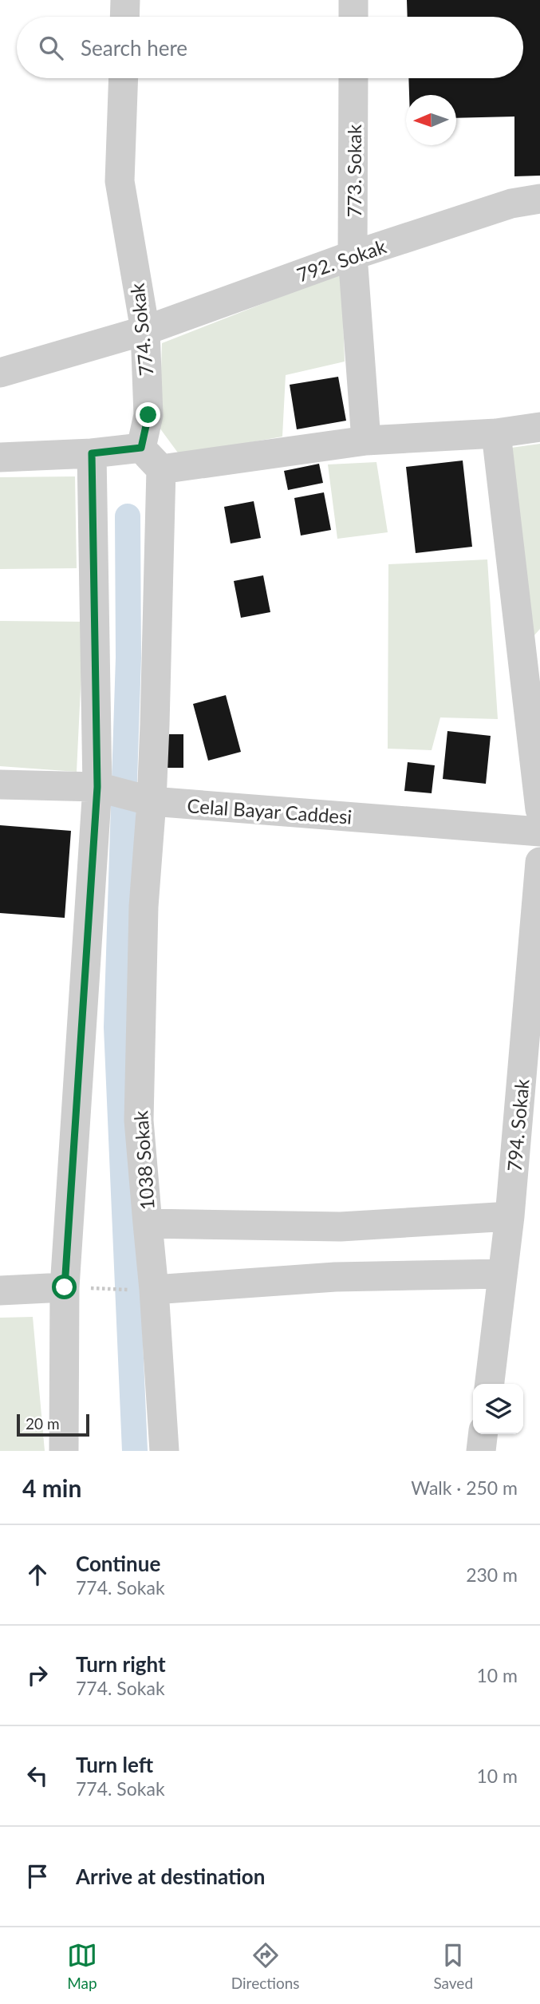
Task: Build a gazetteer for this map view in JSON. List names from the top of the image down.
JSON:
{
  "streets": {
    "street": [
      "773. Sokak",
      "792. Sokak",
      "774. Sokak",
      "Celal Bayar Caddesi",
      "794. Sokak",
      "1038 Sokak"
    ]
  },
  "crossings": [
    ["773. Sokak", "792. Sokak"],
    ["792. Sokak", "774. Sokak"],
    ["Celal Bayar Caddesi", "1038 Sokak"],
    ["794. Sokak", "1038 Sokak"]
  ],
  "scale_bar": "20 m",
  "north": "left",
  "page": {
    "search": "Search here",
    "scale": "20 m",
    "heading": ["4 min", "Walk · 250 m"],
    "list": [
      ["Continue", "774. Sokak", "230 m"],
      ["Turn right", "774. Sokak", "10 m"],
      ["Turn left", "774. Sokak", "10 m"],
      "Arrive at destination"
    ],
    "nav": ["Map", "Directions", "Saved"]
  }
}
